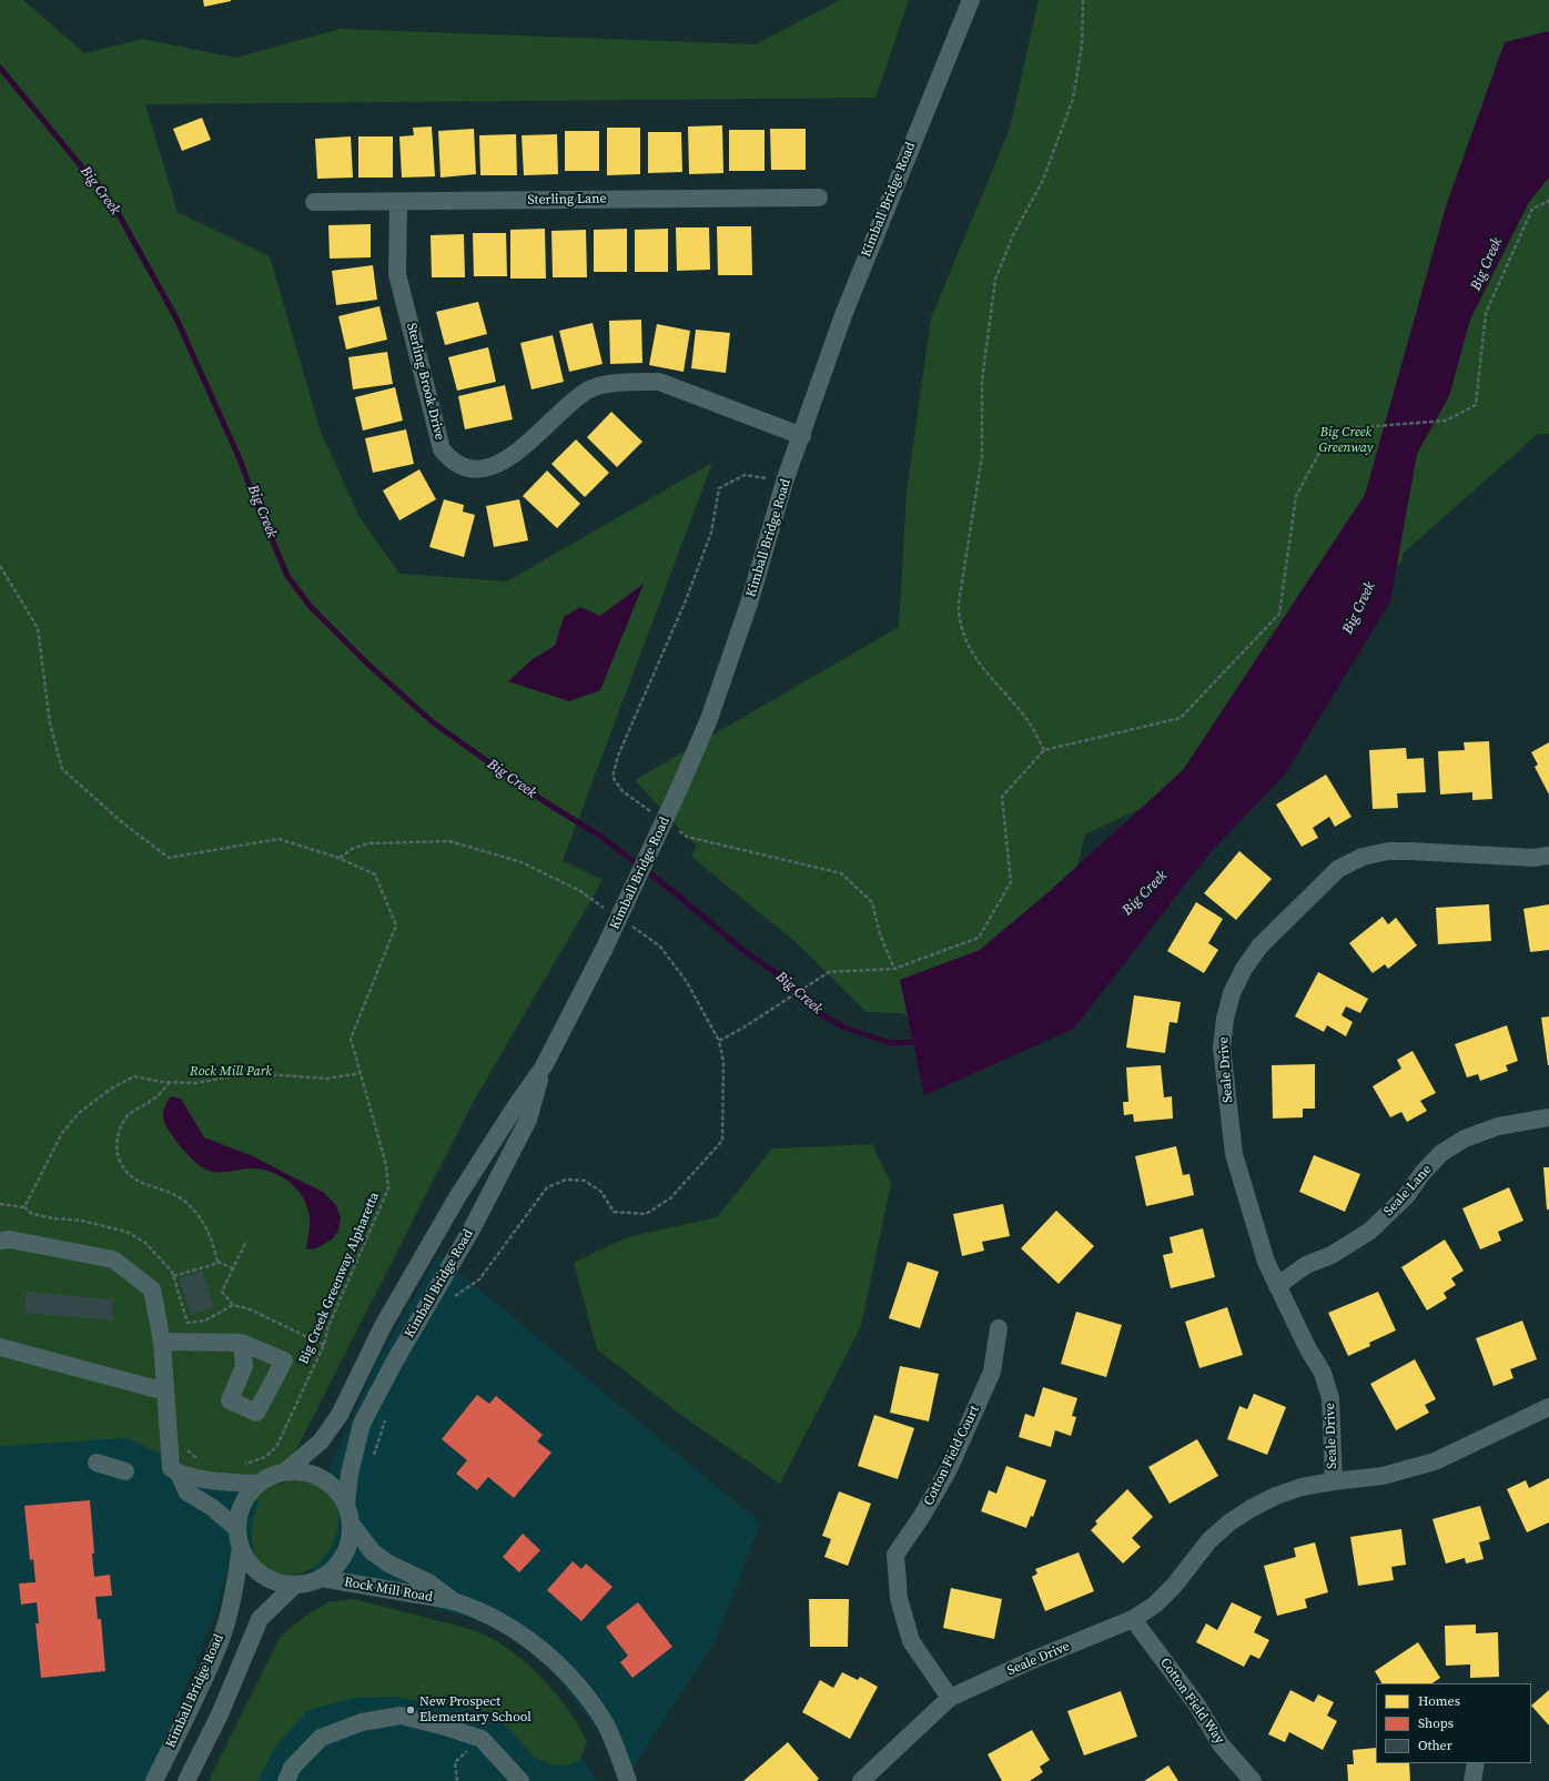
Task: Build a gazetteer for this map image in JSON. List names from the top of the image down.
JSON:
{
  "streets": {
    "street": [
      "Sterling Lane",
      "Kimball Bridge Road",
      "Sterling Brook Drive",
      "Seale Drive",
      "Seale Lane",
      "Cotton Field Court",
      "Rock Mill Road",
      "Cotton Field Way"
    ],
    "path": ["Big Creek Greenway Alpharetta"]
  },
  "crossings": [
    ["Sterling Lane", "Sterling Brook Drive"],
    ["Kimball Bridge Road", "Sterling Brook Drive"],
    ["Kimball Bridge Road", "Rock Mill Road"],
    ["Seale Drive", "Seale Lane"],
    ["Seale Drive", "Cotton Field Court"],
    ["Seale Drive", "Cotton Field Way"]
  ],
  "water": ["Big Creek"],
  "parks": ["Big Creek Greenway", "Rock Mill Park"],
  "places": ["New Prospect Elementary School"],
  "legend": ["Homes", "Shops", "Other"]
}
